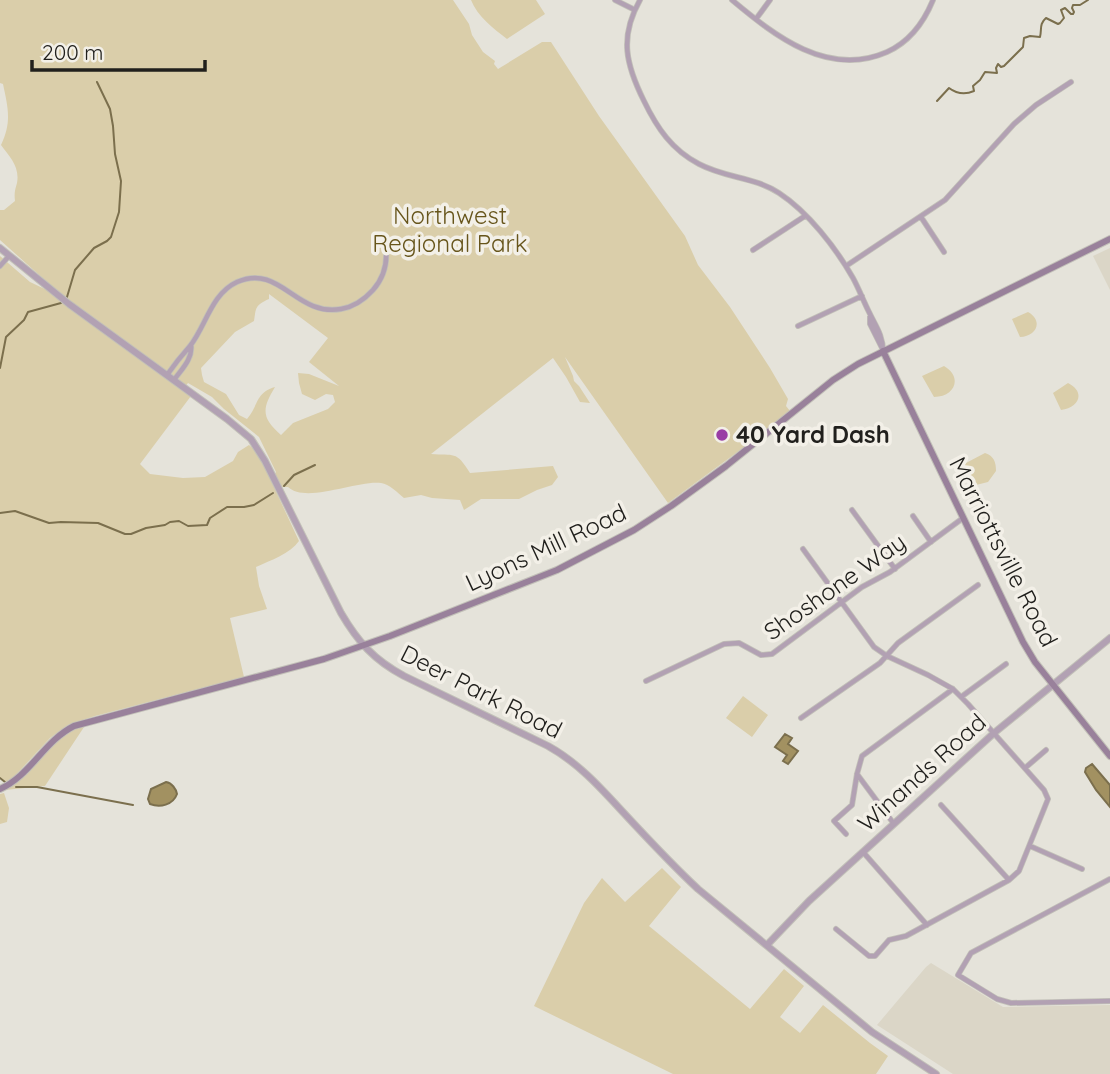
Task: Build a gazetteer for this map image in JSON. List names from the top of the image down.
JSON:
{
  "streets": {
    "main road": ["Lyons Mill Road", "Marriottsville Road"],
    "street": ["Shoshone Way", "Deer Park Road", "Winands Road"]
  },
  "crossings": [
    ["Lyons Mill Road", "Marriottsville Road"],
    ["Lyons Mill Road", "Deer Park Road"],
    ["Marriottsville Road", "Shoshone Way"],
    ["Marriottsville Road", "Winands Road"],
    ["Deer Park Road", "Winands Road"]
  ],
  "parks": ["Northwest Regional Park"],
  "places": ["40 Yard Dash"],
  "scale_bar": "200 m"
}
